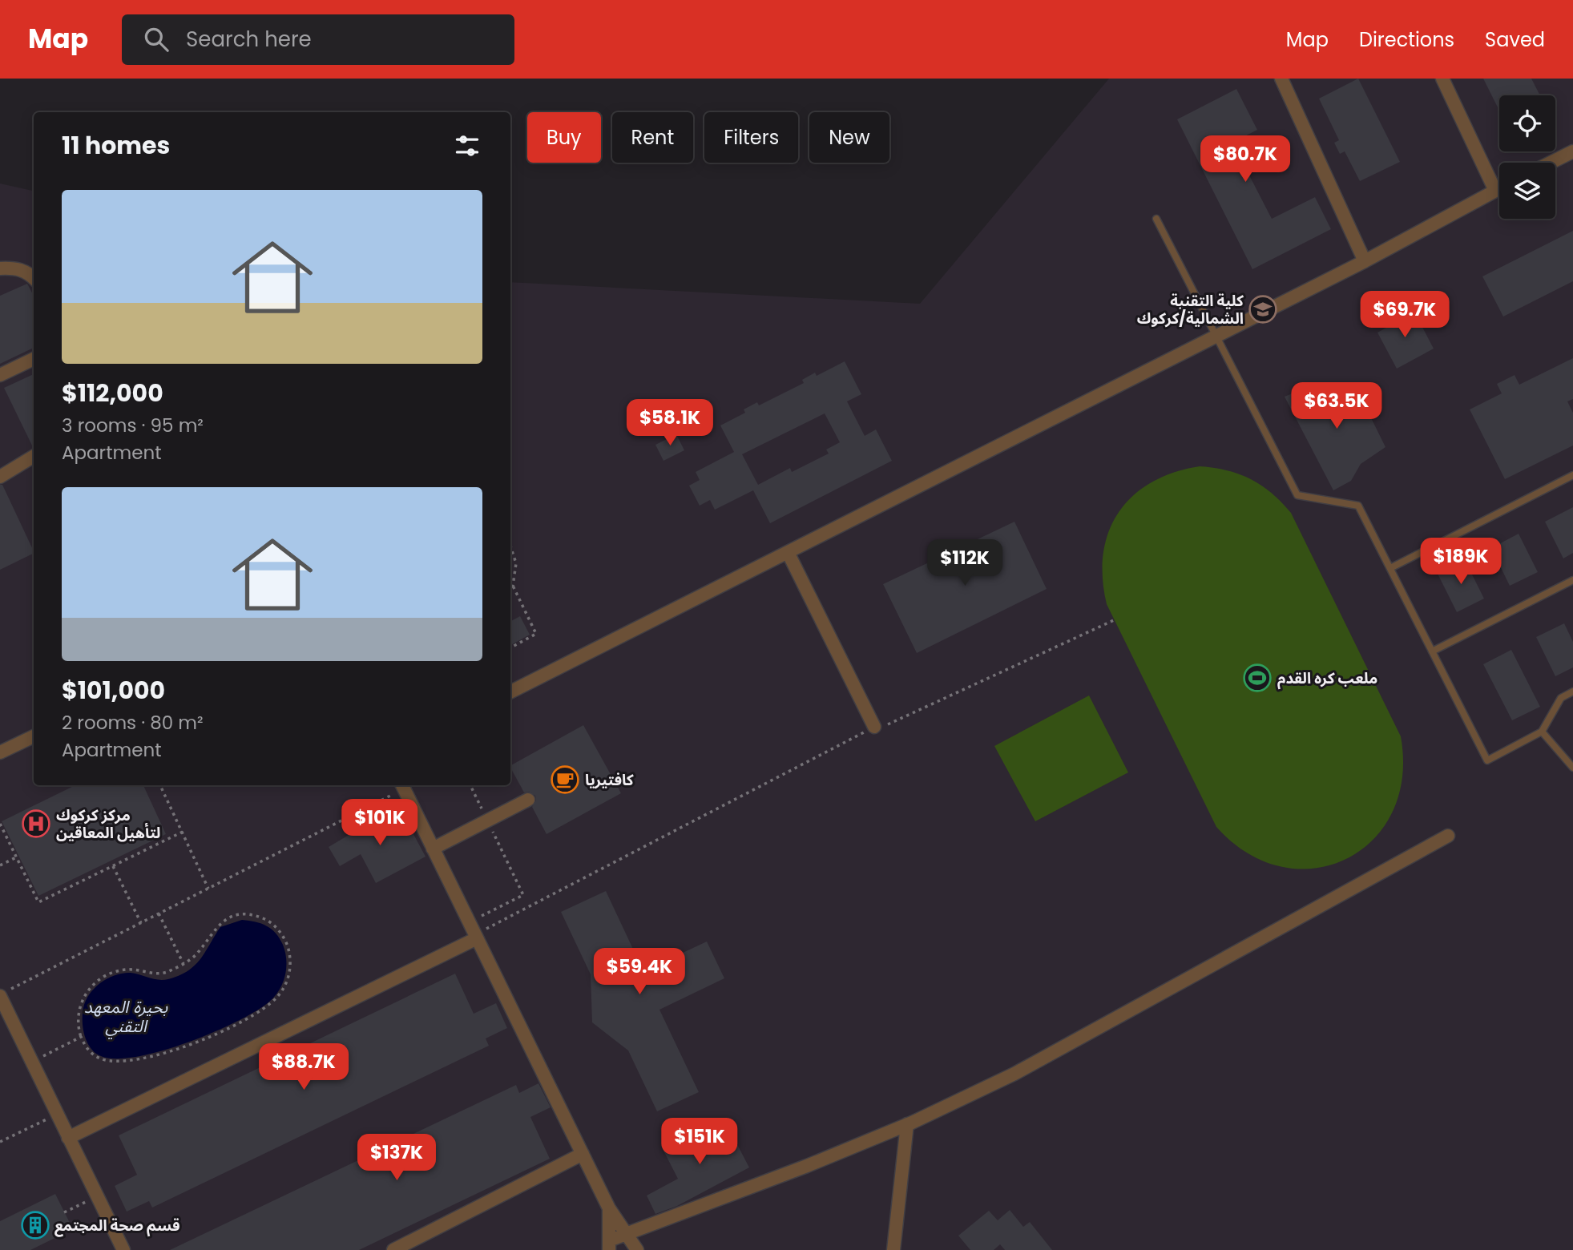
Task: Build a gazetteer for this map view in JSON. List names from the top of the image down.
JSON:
{
  "water": ["بحيرة المعهد التقني"],
  "places": {
    "school or university": ["كلية التقنية الشمالية/كركوك"],
    "sports": ["ملعب كره القدم"],
    "cafe": ["کافتیریا"],
    "hospital": ["مركز كركوك لتأهيل المعاقين"],
    "building": ["قسم صحة المجتمع"]
  },
  "page": {
    "header": "Map",
    "search": "Search here",
    "nav": ["Map", "Directions", "Saved"],
    "chip": [
      "Buy",
      "Rent",
      "Filters",
      "New"
    ],
    "heading": "11 homes",
    "price": [
      "$80.7K",
      "$69.7K",
      "$63.5K",
      "$58.1K",
      "$189K",
      "$112K",
      "$101K",
      "$59.4K",
      "$88.7K",
      "$151K",
      "$137K"
    ],
    "list": [
      {
        "name": "$112,000",
        "note": "3 rooms · 95 m² · Apartment"
      },
      {
        "name": "$101,000",
        "note": "2 rooms · 80 m² · Apartment"
      }
    ]
  }
}
